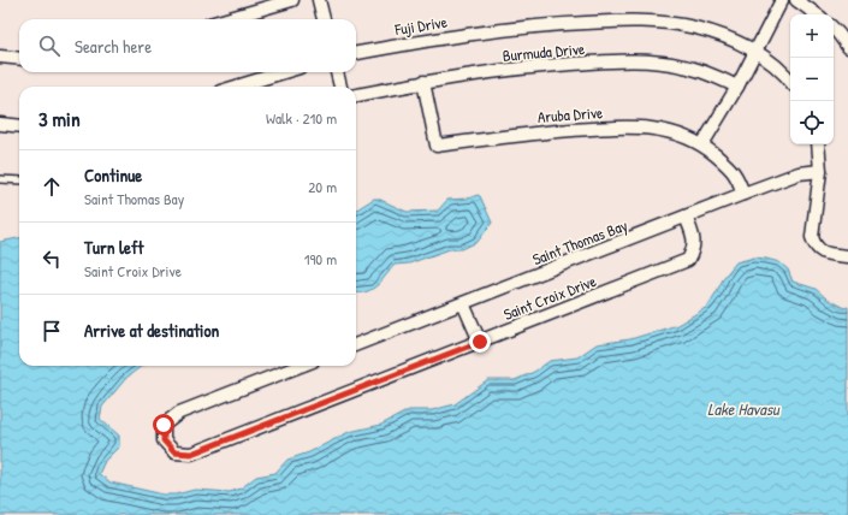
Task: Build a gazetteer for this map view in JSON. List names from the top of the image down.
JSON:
{
  "streets": {
    "street": [
      "Fuji Drive",
      "Burmuda Drive",
      "Aruba Drive",
      "Saint Thomas Bay",
      "Saint Croix Drive"
    ]
  },
  "crossings": [
    ["Burmuda Drive", "Aruba Drive"],
    ["Aruba Drive", "Saint Thomas Bay"],
    ["Saint Thomas Bay", "Saint Croix Drive"]
  ],
  "water": ["Lake Havasu"],
  "page": {
    "map_buttons": ["+", "−"],
    "search": "Search here",
    "heading": ["3 min", "Walk · 210 m"],
    "list": [
      ["Continue", "Saint Thomas Bay", "20 m"],
      ["Turn left", "Saint Croix Drive", "190 m"],
      "Arrive at destination"
    ]
  }
}
